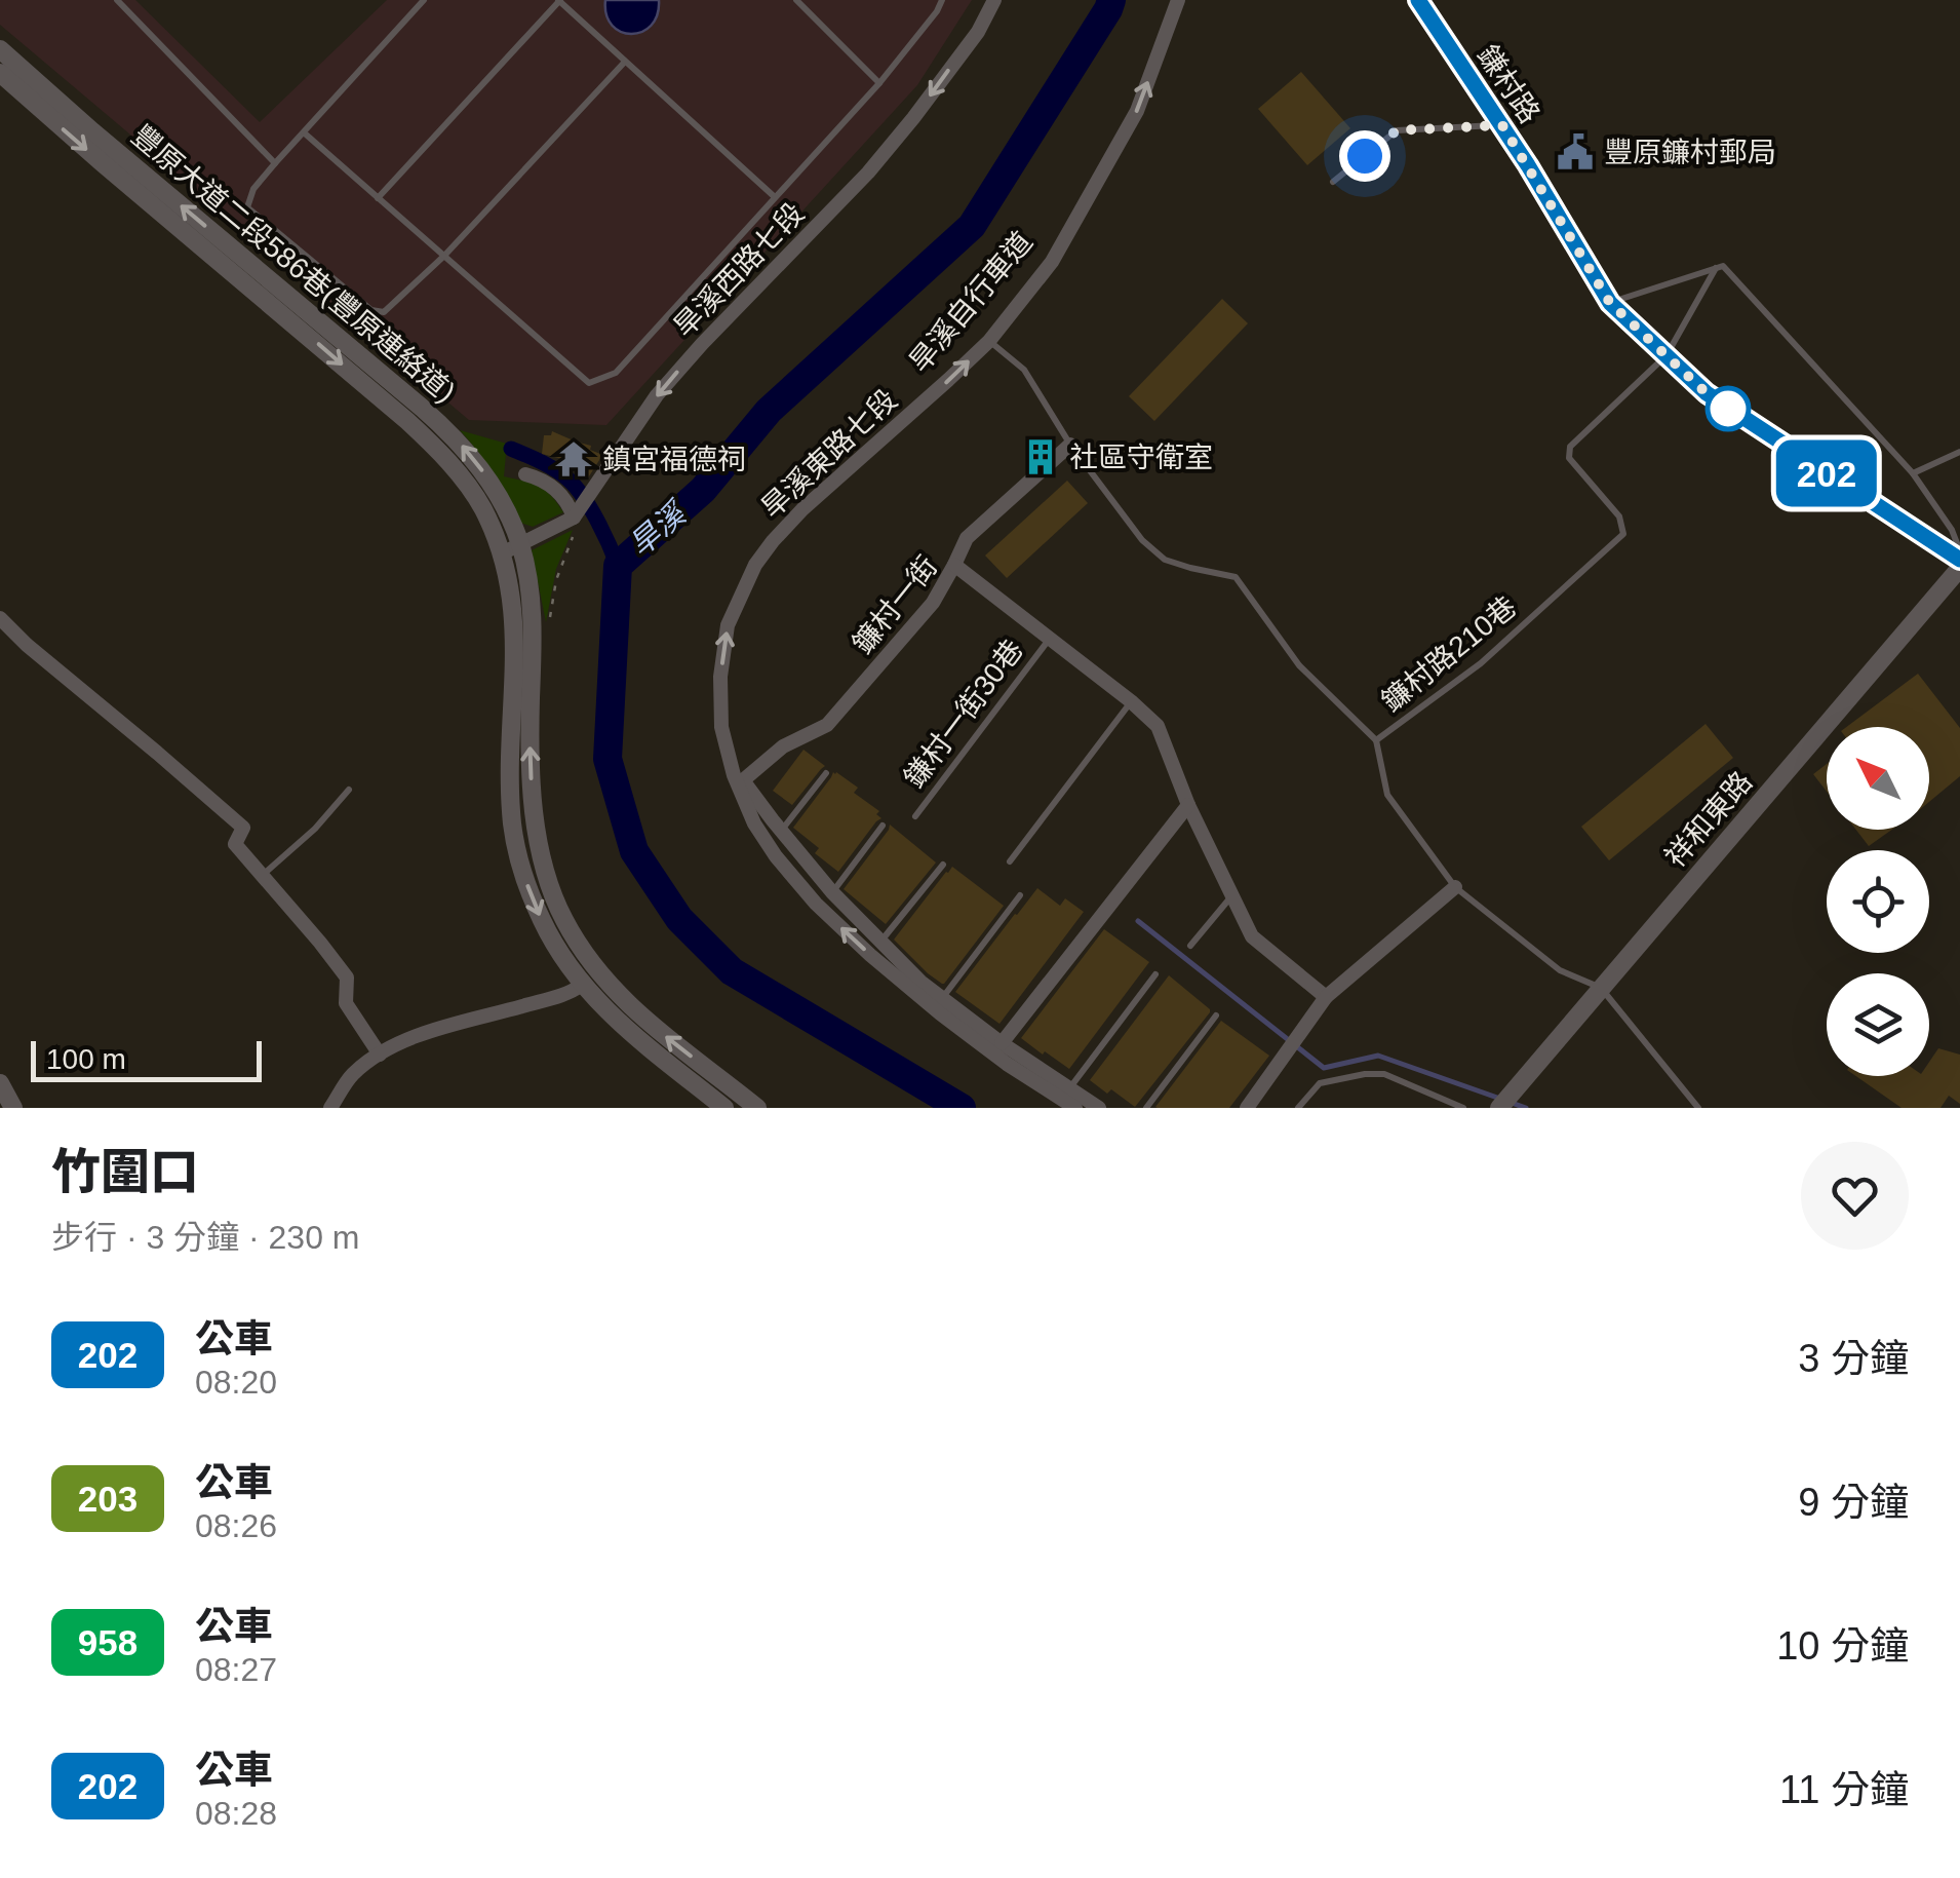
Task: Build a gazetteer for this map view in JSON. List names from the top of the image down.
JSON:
{
  "streets": {
    "street": [
      "鎌村路",
      "豐原大道二段586巷(豐原連絡道)",
      "旱溪西路七段",
      "旱溪東路七段",
      "鐮村一街",
      "祥和東路"
    ],
    "lane": ["鐮村路210巷", "鎌村一街30巷"]
  },
  "crossings": [
    ["鎌村路", "鐮村路210巷"],
    ["鎌村路", "祥和東路"],
    ["豐原大道二段586巷(豐原連絡道)", "旱溪西路七段"],
    ["鐮村一街", "鎌村一街30巷"],
    ["鐮村路210巷", "祥和東路"]
  ],
  "one_way": ["旱溪西路七段"],
  "water": ["旱溪"],
  "places": {
    "public building": ["豐原鐮村郵局"],
    "building": ["社區守衛室"],
    "temple": ["鎮宮福德祠"]
  },
  "lines": ["bus line 202"],
  "scale_bar": "100 m",
  "north": "top left",
  "page": {
    "on_map": "202",
    "scale": "100 m",
    "heading": ["竹圍口", "步行 · 3 分鐘 · 230 m"],
    "list": [
      {
        "mark": "202",
        "name": "公車",
        "note": "08:20",
        "value": "3 分鐘"
      },
      {
        "mark": "203",
        "name": "公車",
        "note": "08:26",
        "value": "9 分鐘"
      },
      {
        "mark": "958",
        "name": "公車",
        "note": "08:27",
        "value": "10 分鐘"
      },
      {
        "mark": "202",
        "name": "公車",
        "note": "08:28",
        "value": "11 分鐘"
      }
    ]
  }
}
